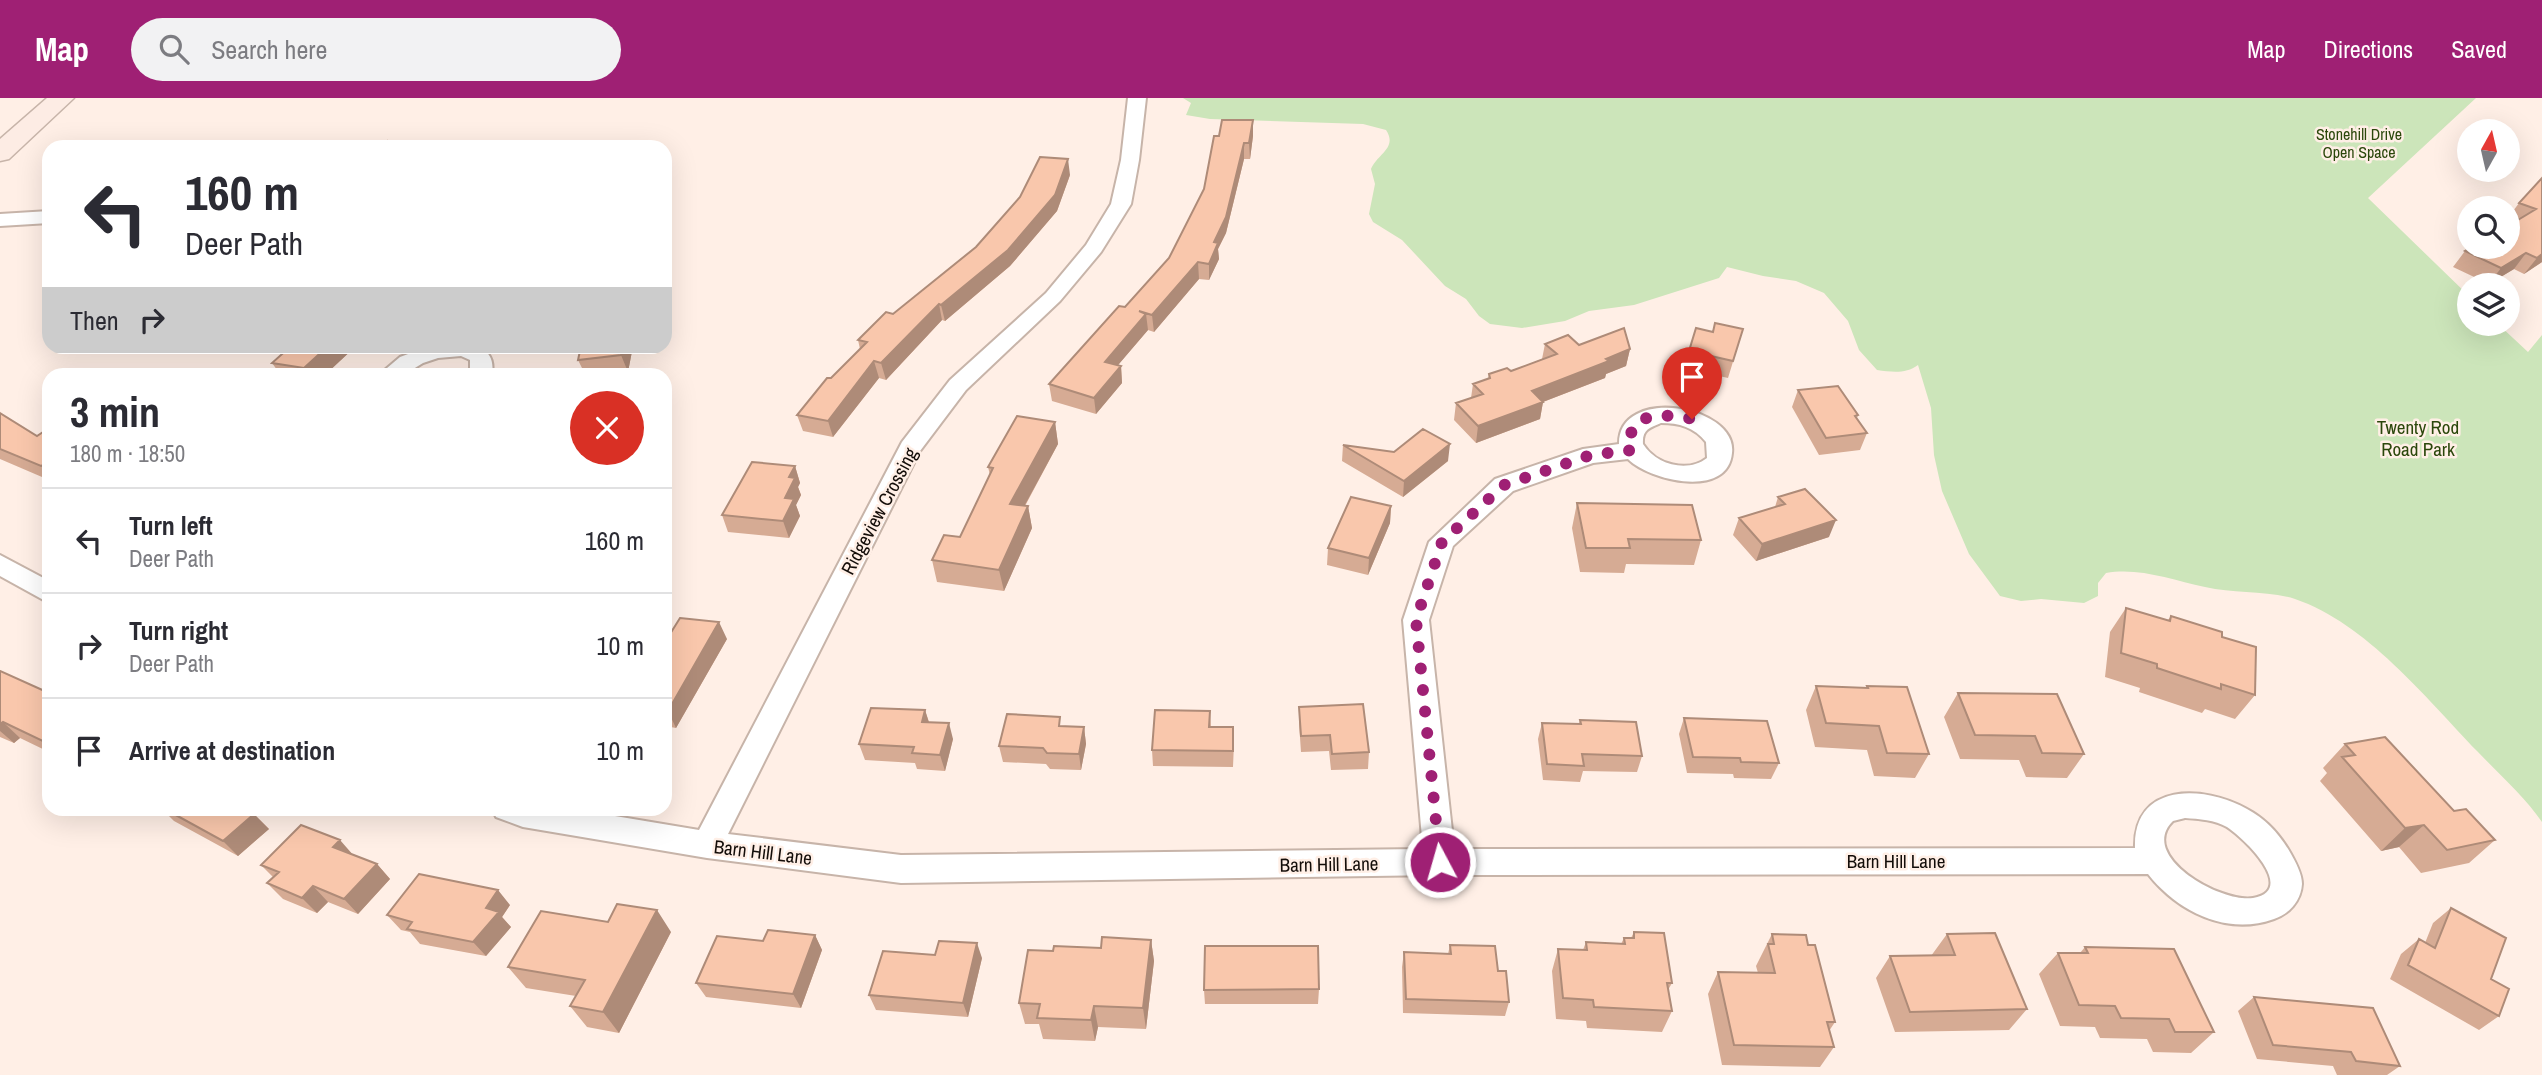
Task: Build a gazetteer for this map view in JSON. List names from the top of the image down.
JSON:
{
  "streets": {
    "street": ["Ridgeview Crossing", "Barn Hill Lane"]
  },
  "crossings": [
    ["Ridgeview Crossing", "Barn Hill Lane"]
  ],
  "parks": ["Stonehill Drive Open Space", "Twenty Rod Road Park"],
  "north": "top",
  "page": {
    "header": "Map",
    "search": "Search here",
    "nav": ["Map", "Directions", "Saved"],
    "turn": ["160 m", "Deer Path"],
    "then": "Then",
    "heading": ["3 min", "180 m · 18:50"],
    "list": [
      {
        "name": "Turn left",
        "note": "Deer Path",
        "value": "160 m"
      },
      {
        "name": "Turn right",
        "note": "Deer Path",
        "value": "10 m"
      },
      {
        "name": "Arrive at destination",
        "value": "10 m"
      }
    ]
  }
}
